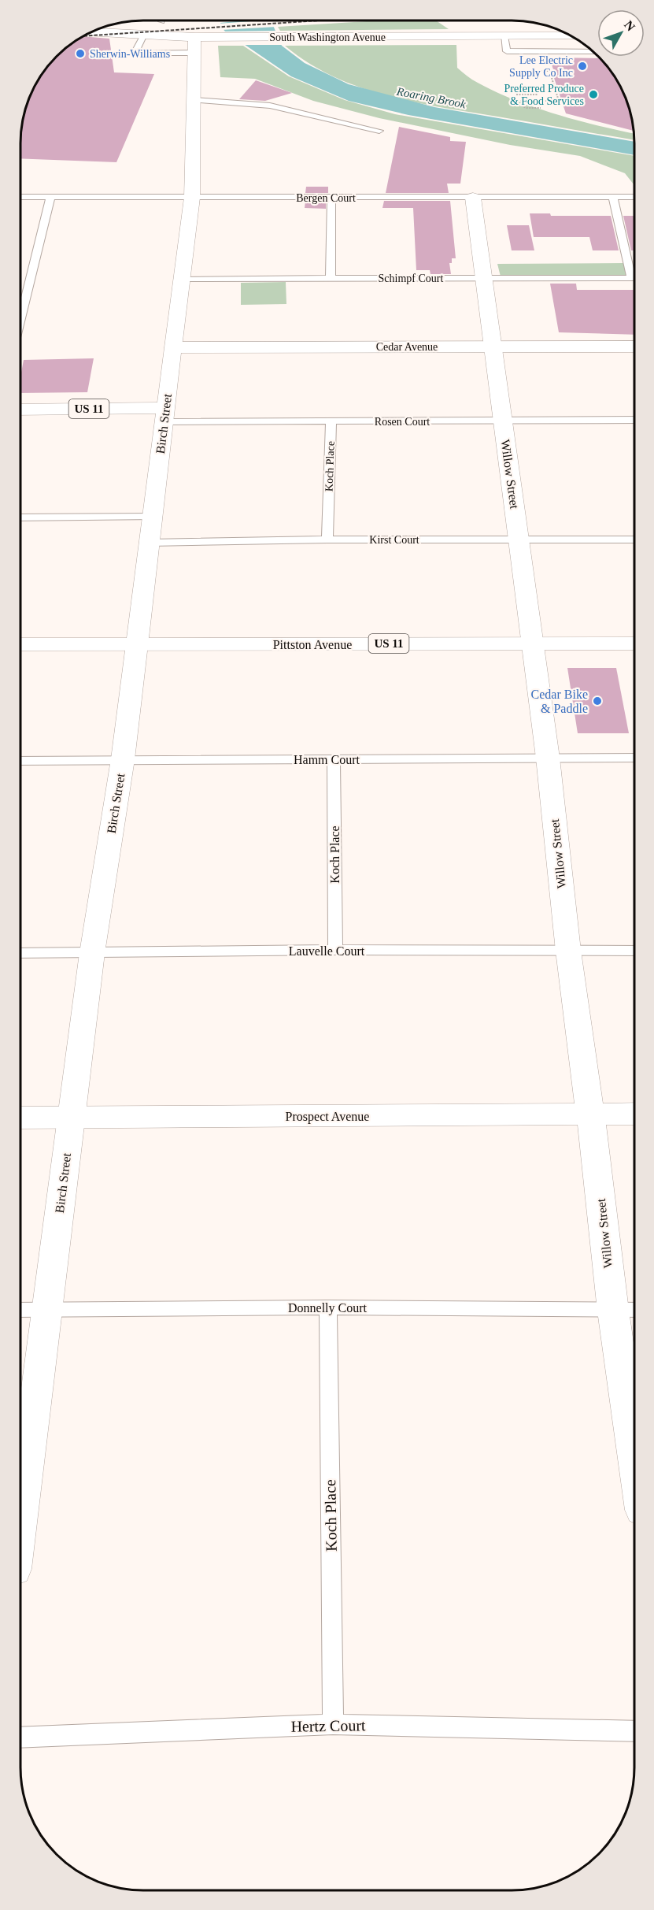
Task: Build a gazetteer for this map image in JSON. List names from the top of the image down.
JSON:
{
  "streets": {
    "street": [
      "South Washington Avenue",
      "Cedar Avenue",
      "US 11",
      "Birch Street",
      "Willow Street",
      "Pittston Avenue",
      "Prospect Avenue"
    ],
    "lane": [
      "Bergen Court",
      "Schimpf Court",
      "Rosen Court",
      "Koch Place",
      "Kirst Court",
      "Hamm Court",
      "Lauvelle Court",
      "Donnelly Court",
      "Hertz Court"
    ]
  },
  "crossings": [
    ["South Washington Avenue", "Birch Street"],
    ["Bergen Court", "Birch Street"],
    ["Bergen Court", "Willow Street"],
    ["Schimpf Court", "Birch Street"],
    ["Schimpf Court", "Willow Street"],
    ["Cedar Avenue", "Birch Street"],
    ["Cedar Avenue", "Willow Street"],
    ["US 11", "Rosen Court"],
    ["US 11", "Birch Street"],
    ["Rosen Court", "Birch Street"],
    ["Rosen Court", "Koch Place"],
    ["Rosen Court", "Willow Street"],
    ["Birch Street", "Kirst Court"],
    ["Birch Street", "Pittston Avenue"],
    ["Birch Street", "Hamm Court"],
    ["Birch Street", "Lauvelle Court"],
    ["Birch Street", "Prospect Avenue"],
    ["Birch Street", "Donnelly Court"],
    ["Koch Place", "Kirst Court"],
    ["Koch Place", "Hamm Court"],
    ["Koch Place", "Lauvelle Court"],
    ["Koch Place", "Donnelly Court"],
    ["Koch Place", "Hertz Court"],
    ["Willow Street", "Kirst Court"],
    ["Willow Street", "Pittston Avenue"],
    ["Willow Street", "Hamm Court"],
    ["Willow Street", "Lauvelle Court"],
    ["Willow Street", "Prospect Avenue"],
    ["Willow Street", "Donnelly Court"]
  ],
  "water": ["Roaring Brook"],
  "places": [
    "Sherwin-Williams",
    "Lee Electric Supply Co Inc",
    "Preferred Produce & Food Services",
    "Cedar Bike & Paddle"
  ],
  "north": "top right"
}
